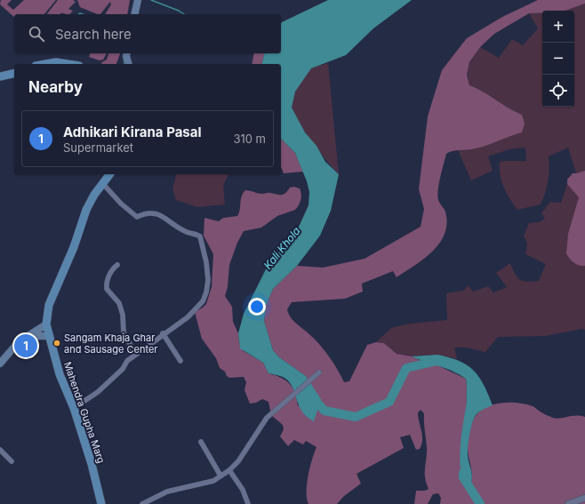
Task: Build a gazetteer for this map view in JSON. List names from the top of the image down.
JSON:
{
  "streets": {
    "main road": ["Mahendra Gupha Marg"]
  },
  "water": ["Kali Khola"],
  "places": ["Sangam Khaja Ghar and Sausage Center"],
  "page": {
    "map_buttons": ["+", "−"],
    "search": "Search here",
    "heading": "Nearby",
    "list": [
      {
        "mark": "1",
        "name": "Adhikari Kirana Pasal",
        "note": "Supermarket",
        "value": "310 m"
      }
    ],
    "pins": "1"
  }
}
